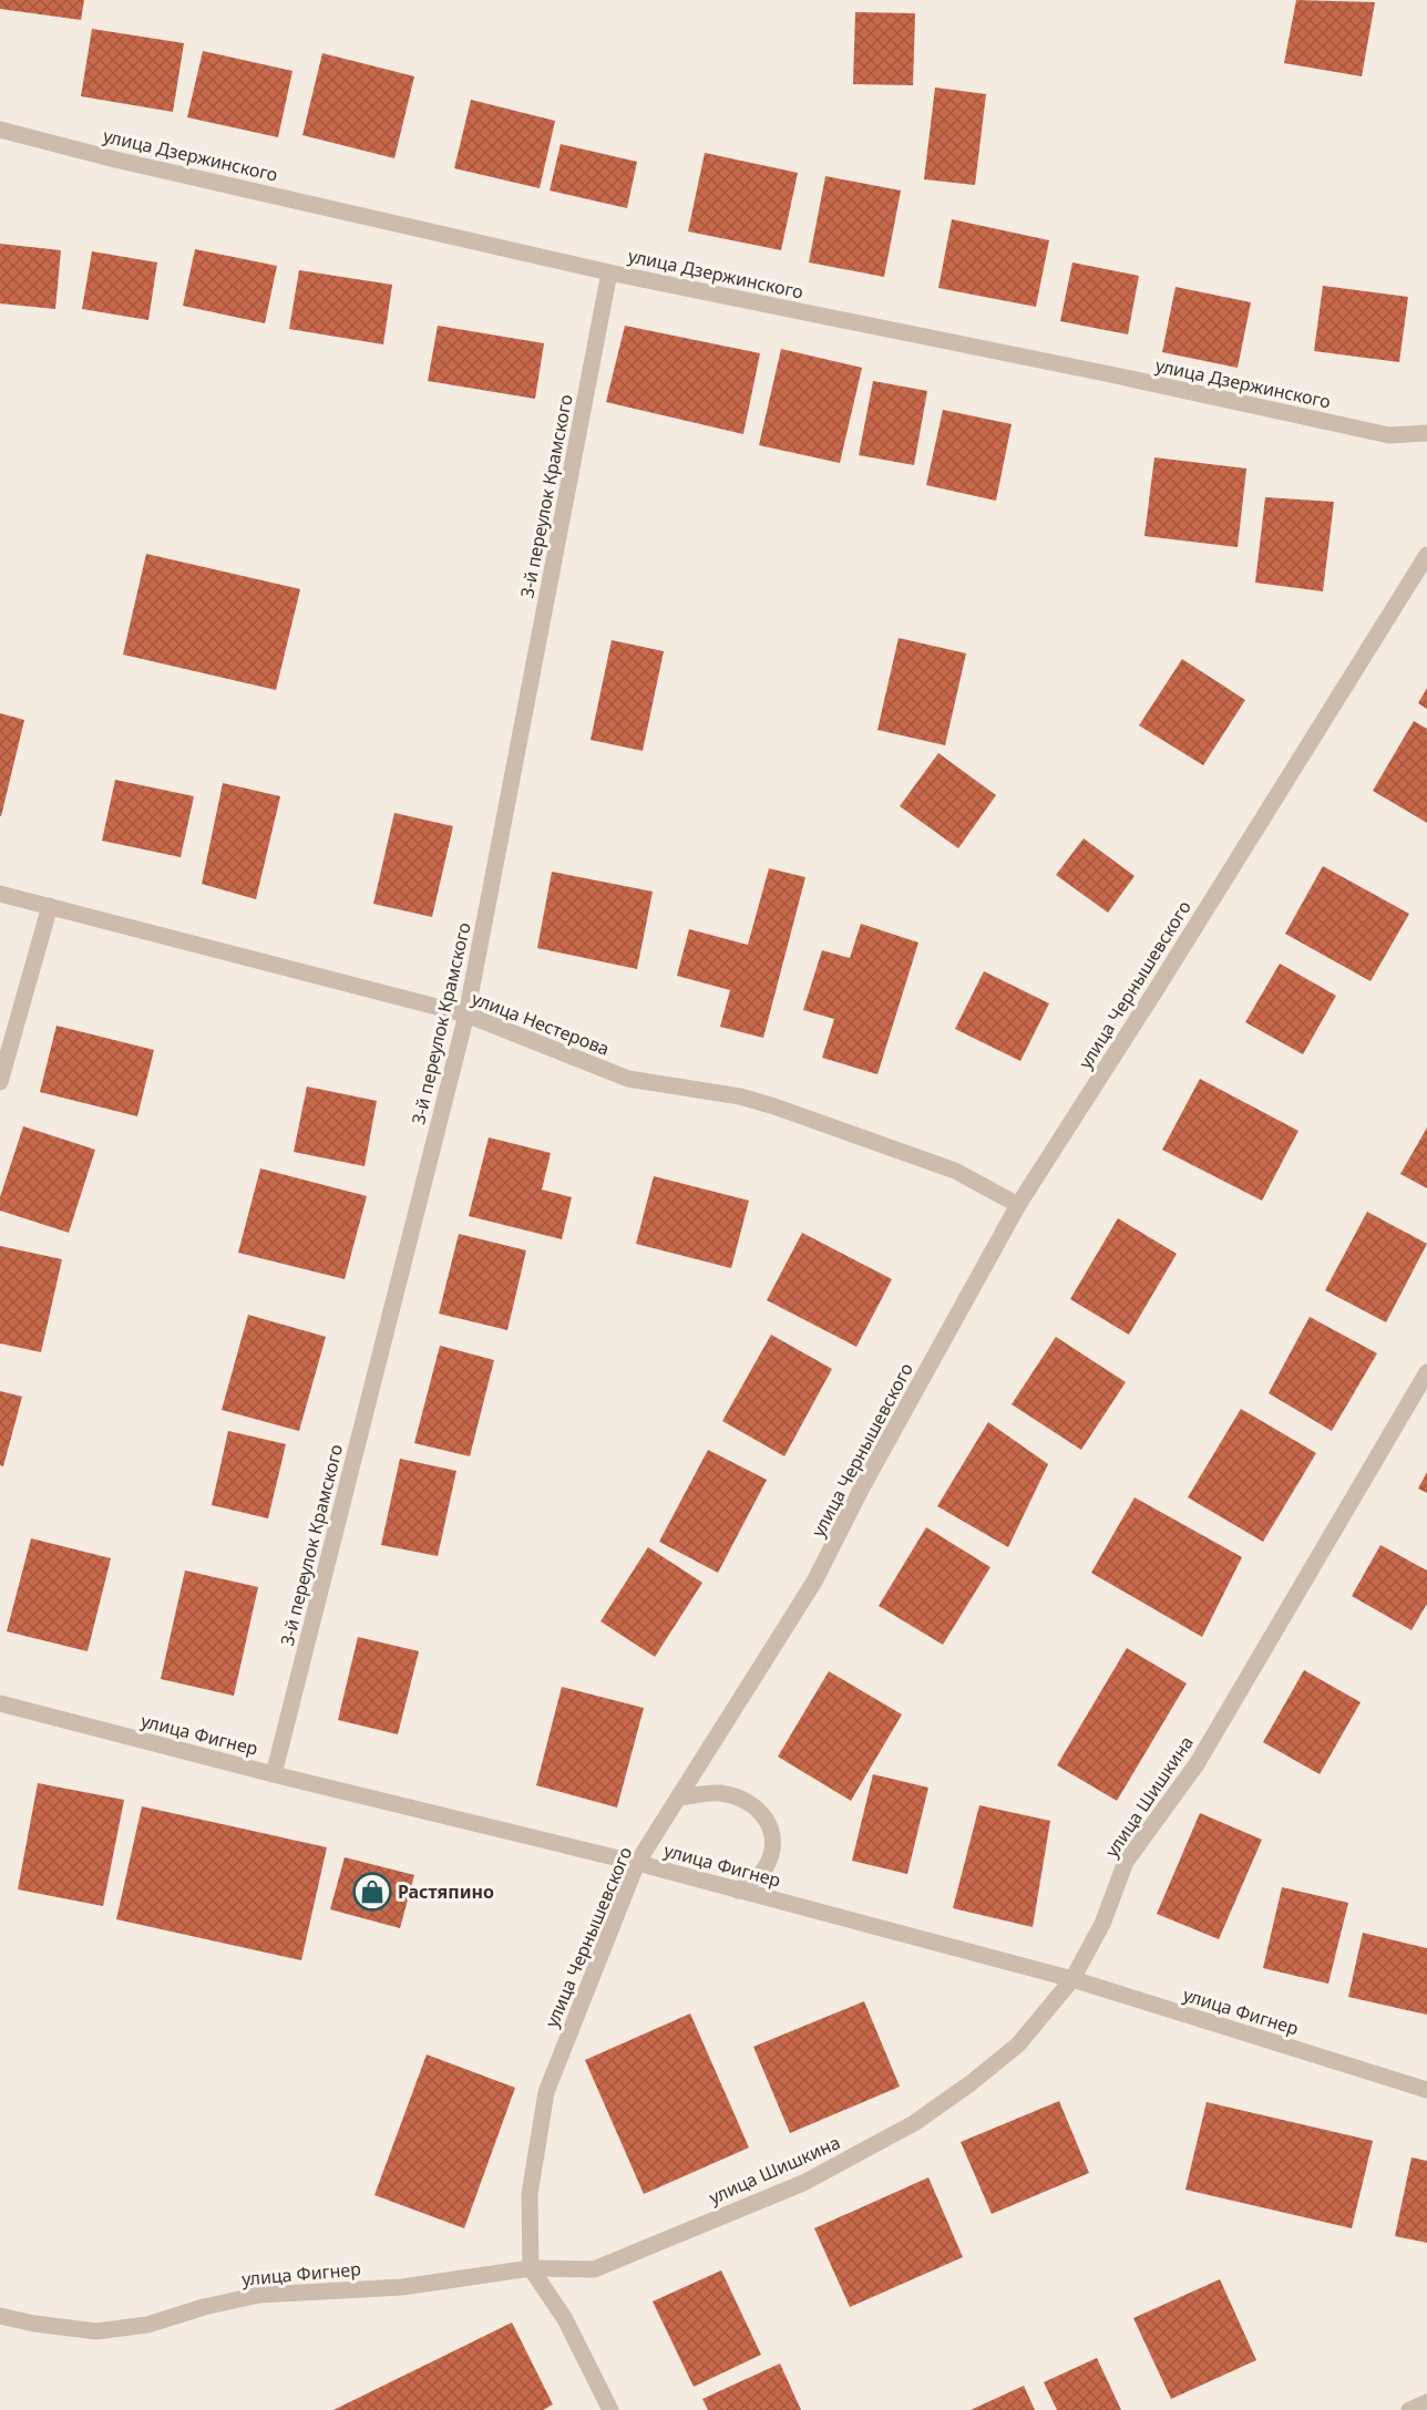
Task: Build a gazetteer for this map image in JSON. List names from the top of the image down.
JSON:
{
  "streets": {
    "street": [
      "улица Дзержинского",
      "3-й переулок Крамского",
      "улица Чернышевского",
      "улица Нестерова",
      "улица Фигнер",
      "улица Шишкина"
    ]
  },
  "crossings": [
    ["улица Дзержинского", "3-й переулок Крамского"],
    ["3-й переулок Крамского", "улица Нестерова"],
    ["3-й переулок Крамского", "улица Фигнер"],
    ["улица Чернышевского", "улица Нестерова"],
    ["улица Чернышевского", "улица Фигнер"],
    ["улица Чернышевского", "улица Шишкина"],
    ["улица Фигнер", "улица Шишкина"]
  ],
  "places": {
    "shop": ["Растяпино"]
  }
}
